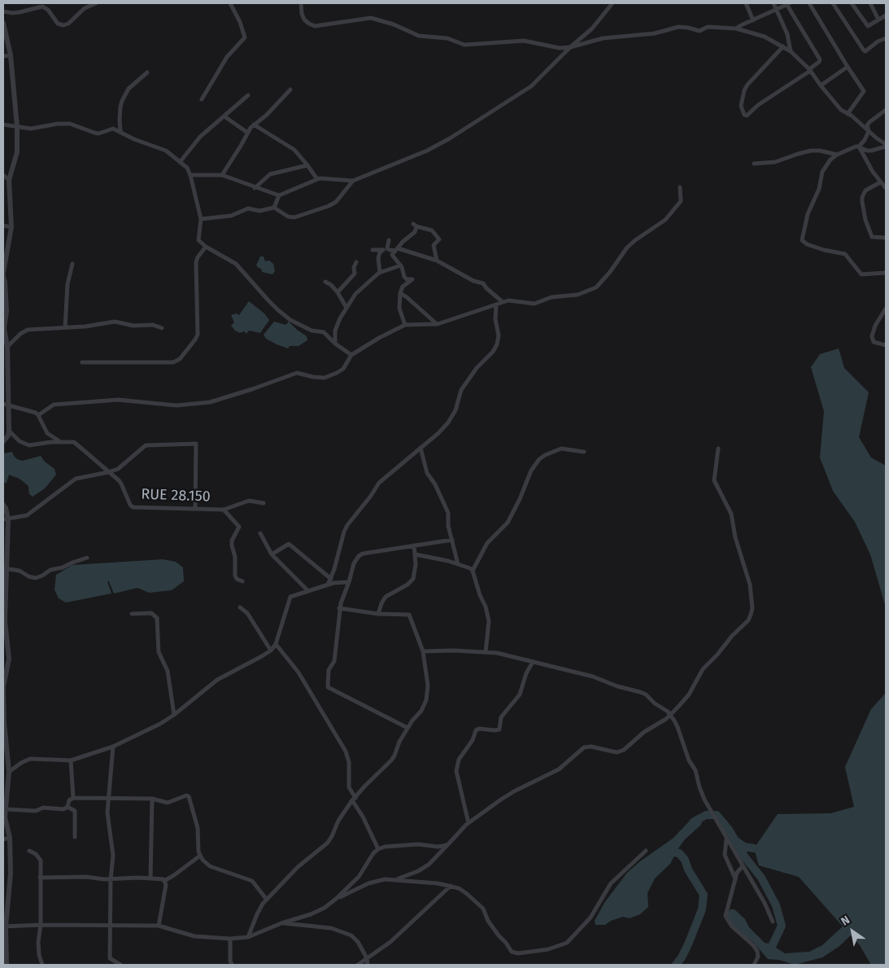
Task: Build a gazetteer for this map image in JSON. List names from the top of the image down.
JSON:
{
  "streets": {
    "street": ["RUE 28.150"]
  },
  "north": "top left"
}
